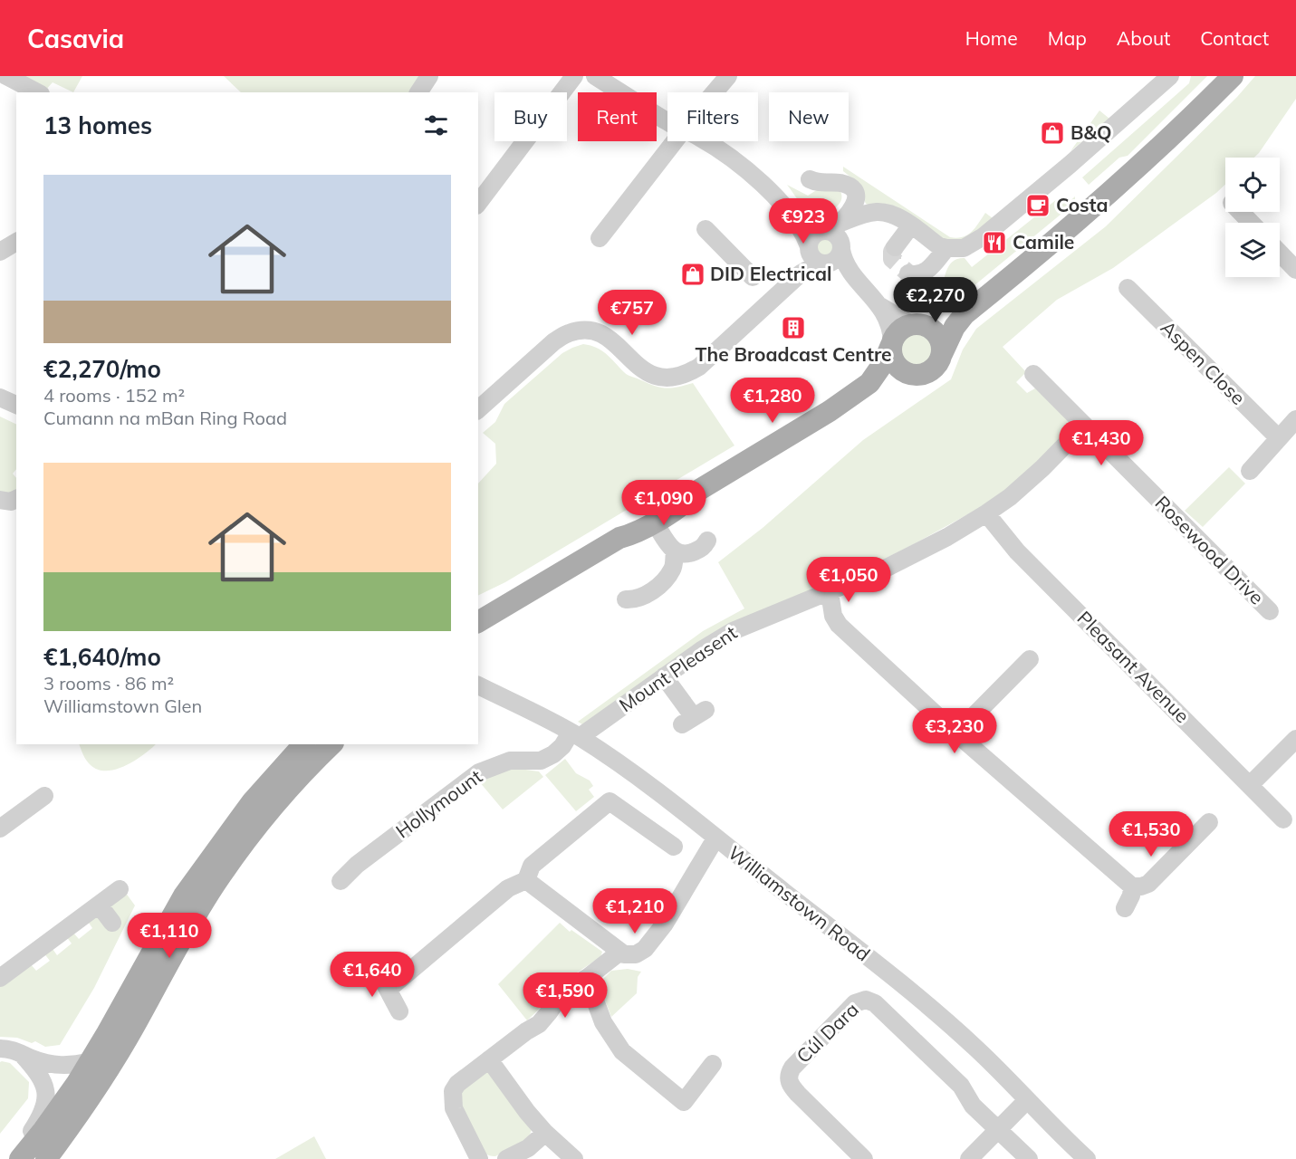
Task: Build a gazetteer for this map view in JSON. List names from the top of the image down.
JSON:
{
  "streets": {
    "street": [
      "Aspen Close",
      "Rosewood Drive",
      "Pleasant Avenue",
      "Mount Pleasent",
      "Hollymount",
      "Williamstown Road",
      "Cúl Dara"
    ]
  },
  "crossings": [
    ["Rosewood Drive", "Mount Pleasent"],
    ["Pleasant Avenue", "Mount Pleasent"],
    ["Mount Pleasent", "Hollymount"],
    ["Mount Pleasent", "Williamstown Road"],
    ["Hollymount", "Williamstown Road"]
  ],
  "places": {
    "shop": ["B&Q", "DID Electrical"],
    "cafe": ["Costa"],
    "restaurant": ["Camile"],
    "building": ["The Broadcast Centre"]
  },
  "page": {
    "header": "Casavia",
    "nav": [
      "Home",
      "Map",
      "About",
      "Contact"
    ],
    "chip": [
      "Buy",
      "Rent",
      "Filters",
      "New"
    ],
    "heading": "13 homes",
    "list": [
      {
        "name": "€2,270/mo",
        "note": "4 rooms · 152 m² · Cumann na mBan Ring Road"
      },
      {
        "name": "€1,640/mo",
        "note": "3 rooms · 86 m² · Williamstown Glen"
      }
    ],
    "price": [
      "€923",
      "€2,270",
      "€757",
      "€1,280",
      "€1,430",
      "€1,090",
      "€1,050",
      "€3,230",
      "€1,530",
      "€1,210",
      "€1,110",
      "€1,640",
      "€1,590"
    ]
  }
}
